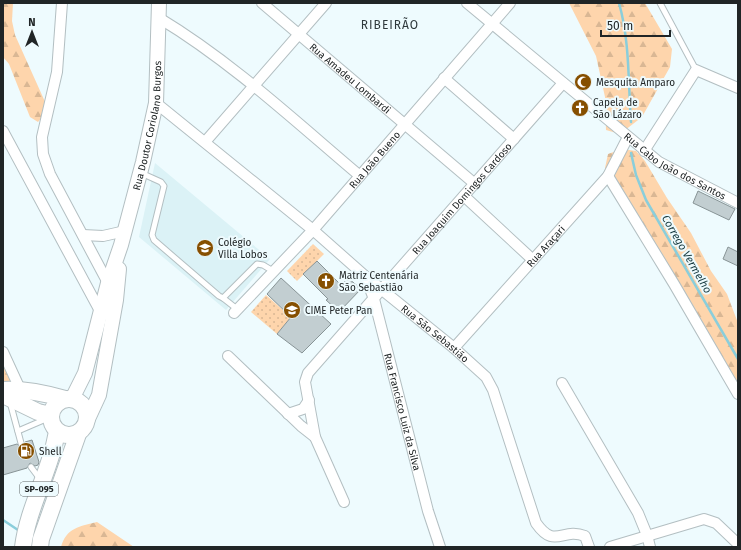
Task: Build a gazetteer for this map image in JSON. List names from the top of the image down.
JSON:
{
  "streets": {
    "main road": ["SP-095"],
    "street": [
      "Rua Amadeu Lombardi",
      "Rua Doutor Coriolano Burgos",
      "Rua João Bueno",
      "Rua Cabo João dos Santos",
      "Rua Joaquim Domingos Cardoso",
      "Rua Araçari",
      "Rua São Sebastião",
      "Rua Francisco Luiz da Silva"
    ]
  },
  "crossings": [
    ["Rua Amadeu Lombardi", "Rua João Bueno"],
    ["Rua Amadeu Lombardi", "Rua Joaquim Domingos Cardoso"],
    ["Rua Doutor Coriolano Burgos", "Rua São Sebastião"],
    ["Rua João Bueno", "Rua Cabo João dos Santos"],
    ["Rua João Bueno", "Rua São Sebastião"],
    ["Rua Cabo João dos Santos", "Rua Joaquim Domingos Cardoso"],
    ["Rua Cabo João dos Santos", "Rua Araçari"],
    ["Rua Joaquim Domingos Cardoso", "Rua São Sebastião"],
    ["Rua Joaquim Domingos Cardoso", "Rua Francisco Luiz da Silva"],
    ["Rua Araçari", "Rua São Sebastião"],
    ["Rua São Sebastião", "Rua Francisco Luiz da Silva"]
  ],
  "districts": ["RIBEIRÃO"],
  "water": ["Corrego Vermelho"],
  "places": {
    "mosque": ["Mesquita Amparo"],
    "church": ["Capela de São Lázaro", "Matriz Centenária São Sebastião"],
    "school or university": ["Colégio Villa Lobos", "CIME Peter Pan"],
    "fuel station": ["Shell"]
  },
  "scale_bar": "50 m",
  "north": "top"
}
